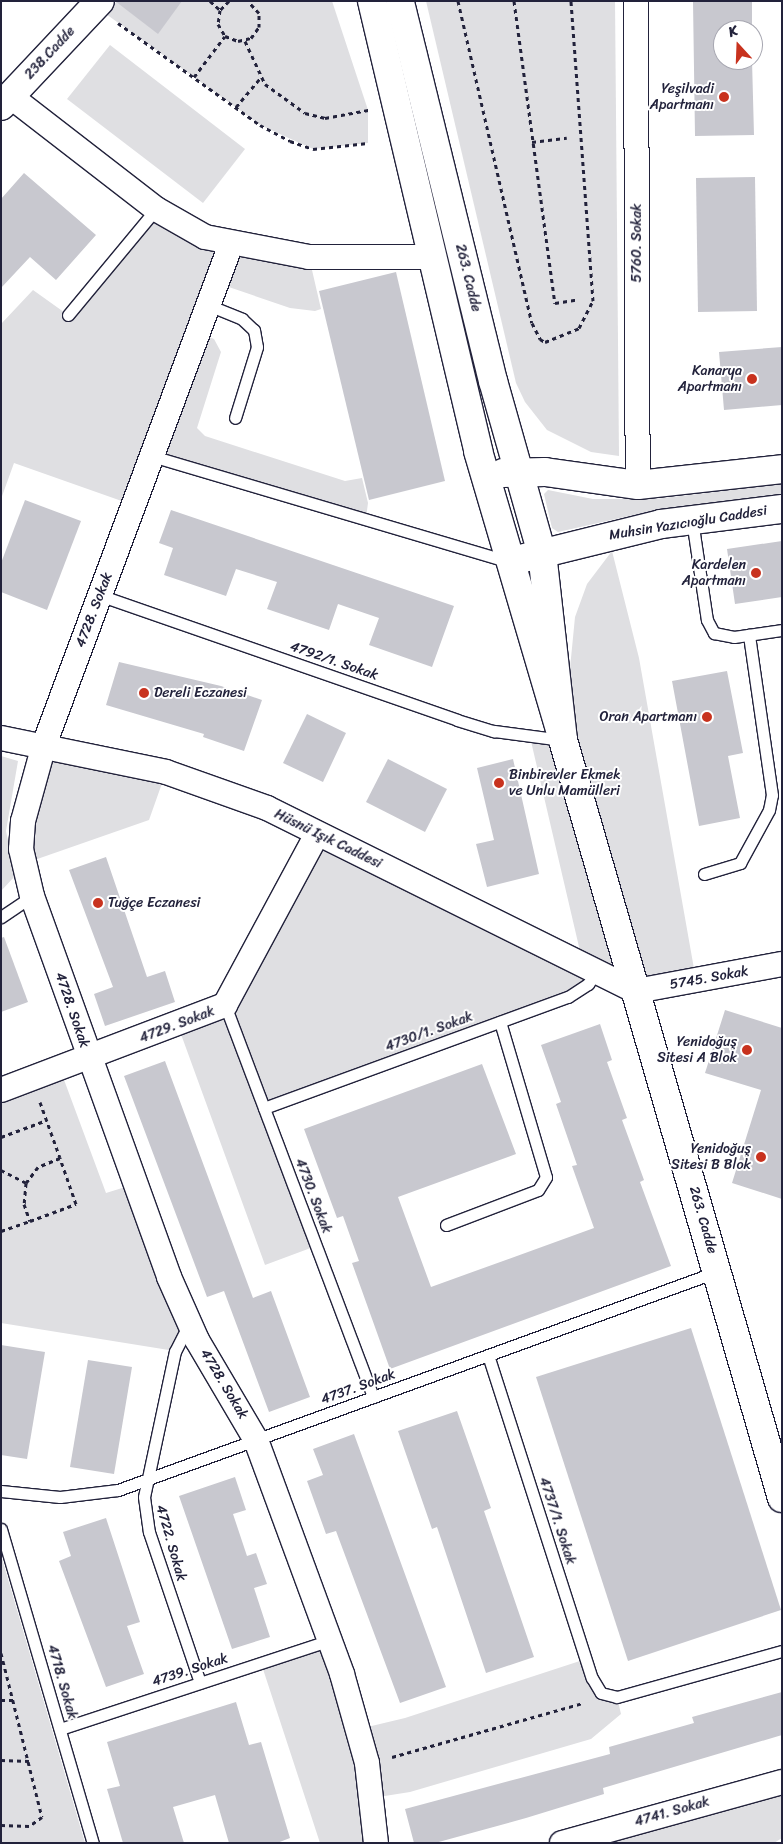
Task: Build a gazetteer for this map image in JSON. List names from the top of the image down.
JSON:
{
  "streets": {
    "main road": ["238.Cadde", "263. Cadde", "Muhsin Yazıcıoğlu Caddesi"],
    "street": [
      "5760. Sokak",
      "4728. Sokak",
      "Hüsnü Işık Caddesi",
      "5745. Sokak",
      "4729. Sokak",
      "4741. Sokak"
    ],
    "lane": [
      "4792/1. Sokak",
      "4730/1. Sokak",
      "4730. Sokak",
      "4737. Sokak",
      "4737/1. Sokak",
      "4722. Sokak",
      "4739. Sokak",
      "4718. Sokak"
    ]
  },
  "crossings": [
    ["263. Cadde", "Muhsin Yazıcıoğlu Caddesi"],
    ["263. Cadde", "4792/1. Sokak"],
    ["263. Cadde", "Hüsnü Işık Caddesi"],
    ["263. Cadde", "5745. Sokak"],
    ["263. Cadde", "4737. Sokak"],
    ["4728. Sokak", "4792/1. Sokak"],
    ["4728. Sokak", "Hüsnü Işık Caddesi"],
    ["4728. Sokak", "4729. Sokak"],
    ["4728. Sokak", "4737. Sokak"],
    ["4728. Sokak", "4722. Sokak"],
    ["4728. Sokak", "4739. Sokak"],
    ["Hüsnü Işık Caddesi", "5745. Sokak"],
    ["Hüsnü Işık Caddesi", "4729. Sokak"],
    ["Hüsnü Işık Caddesi", "4730/1. Sokak"],
    ["4729. Sokak", "4730. Sokak"],
    ["4730/1. Sokak", "4730. Sokak"],
    ["4730. Sokak", "4737. Sokak"],
    ["4737. Sokak", "4737/1. Sokak"],
    ["4737. Sokak", "4722. Sokak"],
    ["4722. Sokak", "4739. Sokak"],
    ["4739. Sokak", "4718. Sokak"]
  ],
  "places": [
    "Yeşilvadi Apartmanı",
    "Kanarya Apartmanı",
    "Kardelen Apartmanı",
    "Dereli Eczanesi",
    "Oran Apartmanı",
    "Binbirevler Ekmek ve Unlu Mamülleri",
    "Tuğçe Eczanesi",
    "Yenidoğuş Sitesi A Blok",
    "Yenidoğuş Sitesi B Blok"
  ],
  "north": "top"
}
